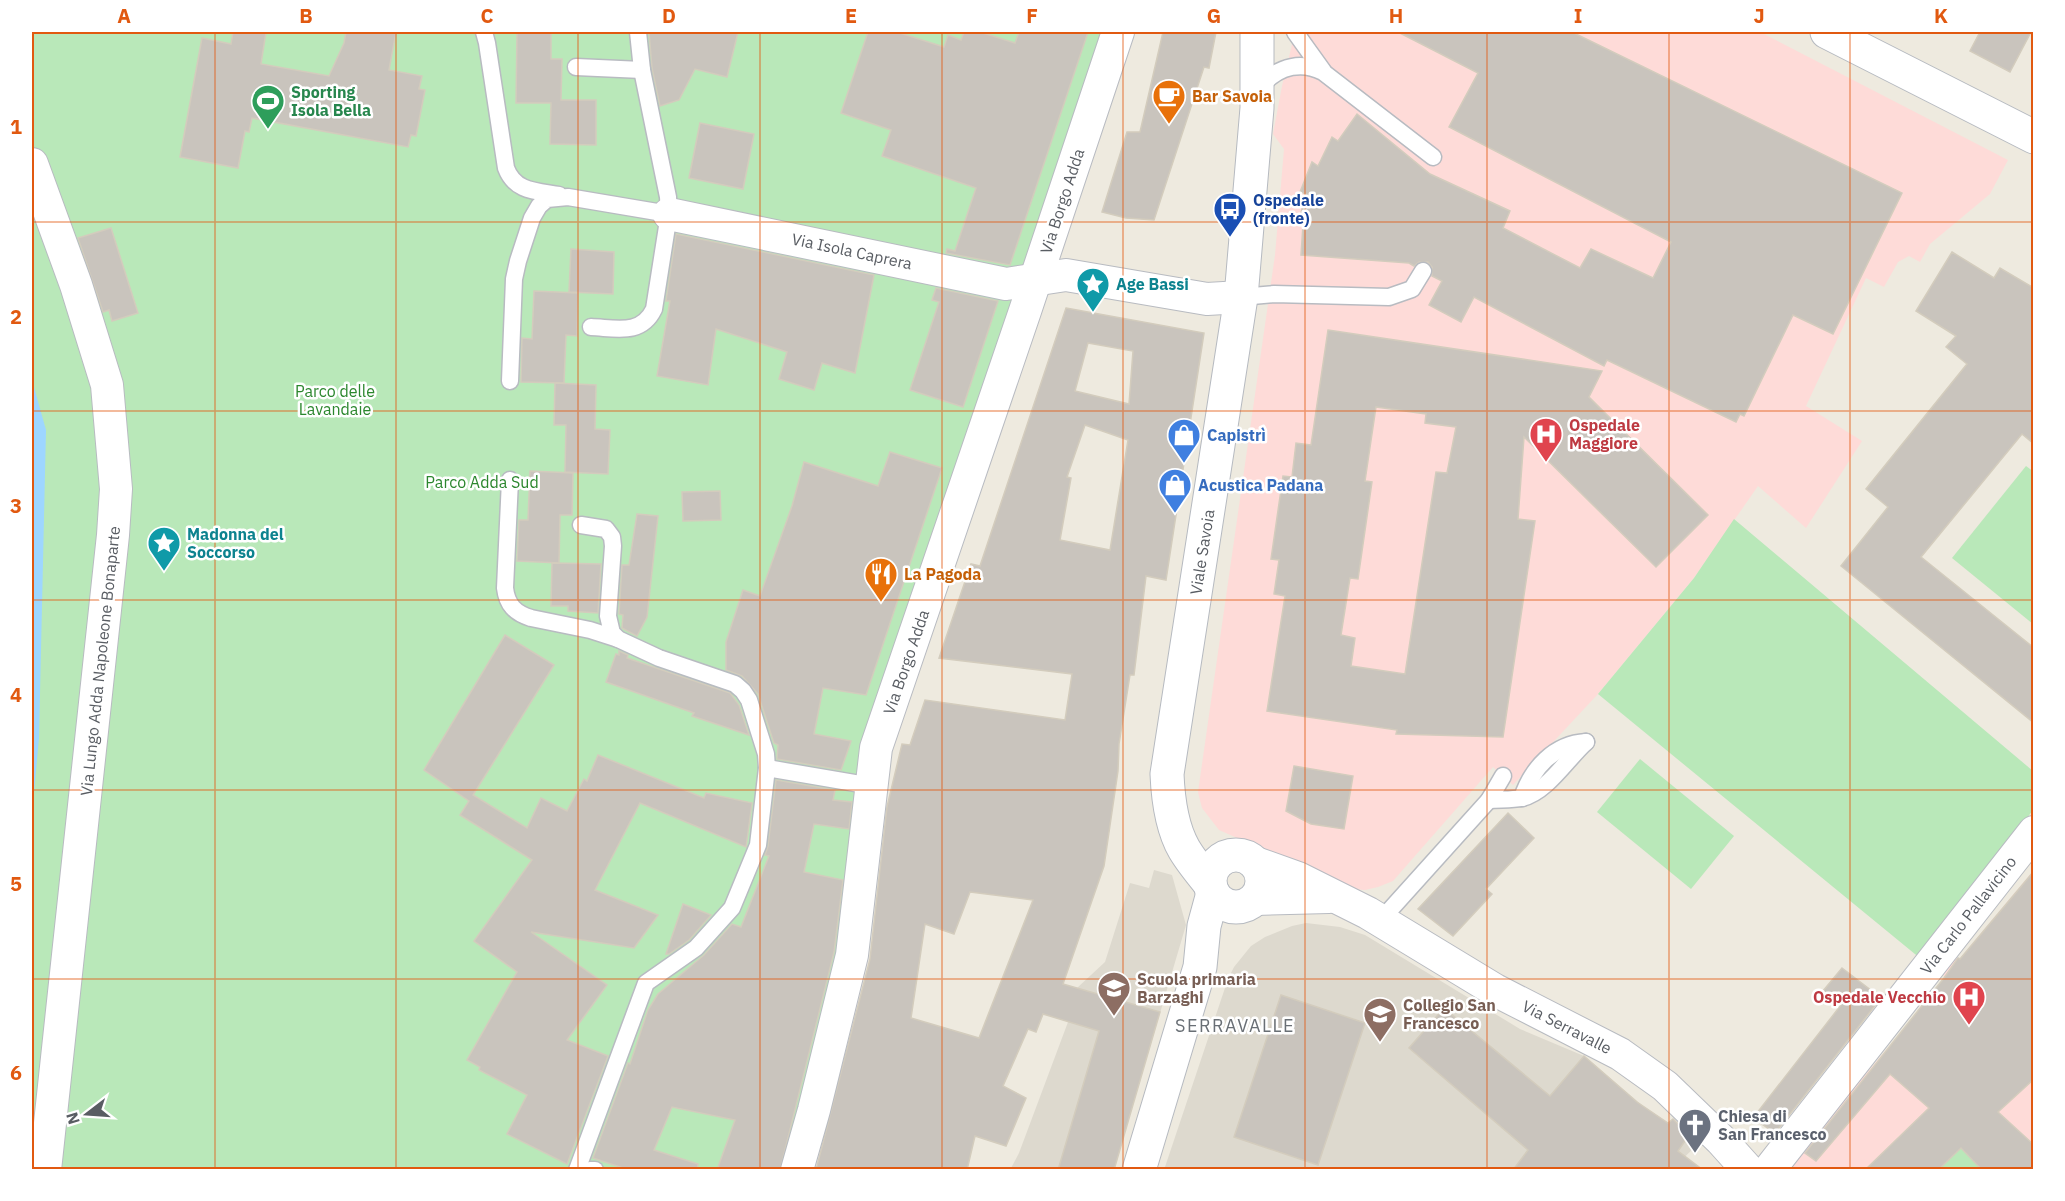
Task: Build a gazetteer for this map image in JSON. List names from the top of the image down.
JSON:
{
  "streets": {
    "street": [
      "Via Borgo Adda",
      "Via Isola Caprera",
      "Viale Savoia",
      "Via Lungo Adda Napoleone Bonaparte",
      "Via Carlo Pallavicino",
      "Via Serravalle"
    ]
  },
  "crossings": [
    ["Via Borgo Adda", "Via Isola Caprera"],
    ["Via Isola Caprera", "Viale Savoia"],
    ["Viale Savoia", "Via Serravalle"]
  ],
  "districts": ["SERRAVALLE"],
  "parks": ["Parco delle Lavandaie", "Parco Adda Sud"],
  "places": {
    "cafe": ["Bar Savoia"],
    "sports": ["Sporting Isola Bella"],
    "bus stop": ["Ospedale (fronte)"],
    "place": ["Age Bassi", "Madonna del Soccorso"],
    "hospital": ["Ospedale Maggiore", "Ospedale Vecchio"],
    "shop": ["Capistrì", "Acustica Padana"],
    "restaurant": ["La Pagoda"],
    "school or university": ["Scuola primaria Barzaghi", "Collegio San Francesco"],
    "church": ["Chiesa di San Francesco"]
  },
  "north": "left",
  "grid": {
    "columns": [
      "A",
      "B",
      "C",
      "D",
      "E",
      "F",
      "G",
      "H",
      "I",
      "J",
      "K"
    ],
    "rows": [
      "1",
      "2",
      "3",
      "4",
      "5",
      "6"
    ]
  }
}
